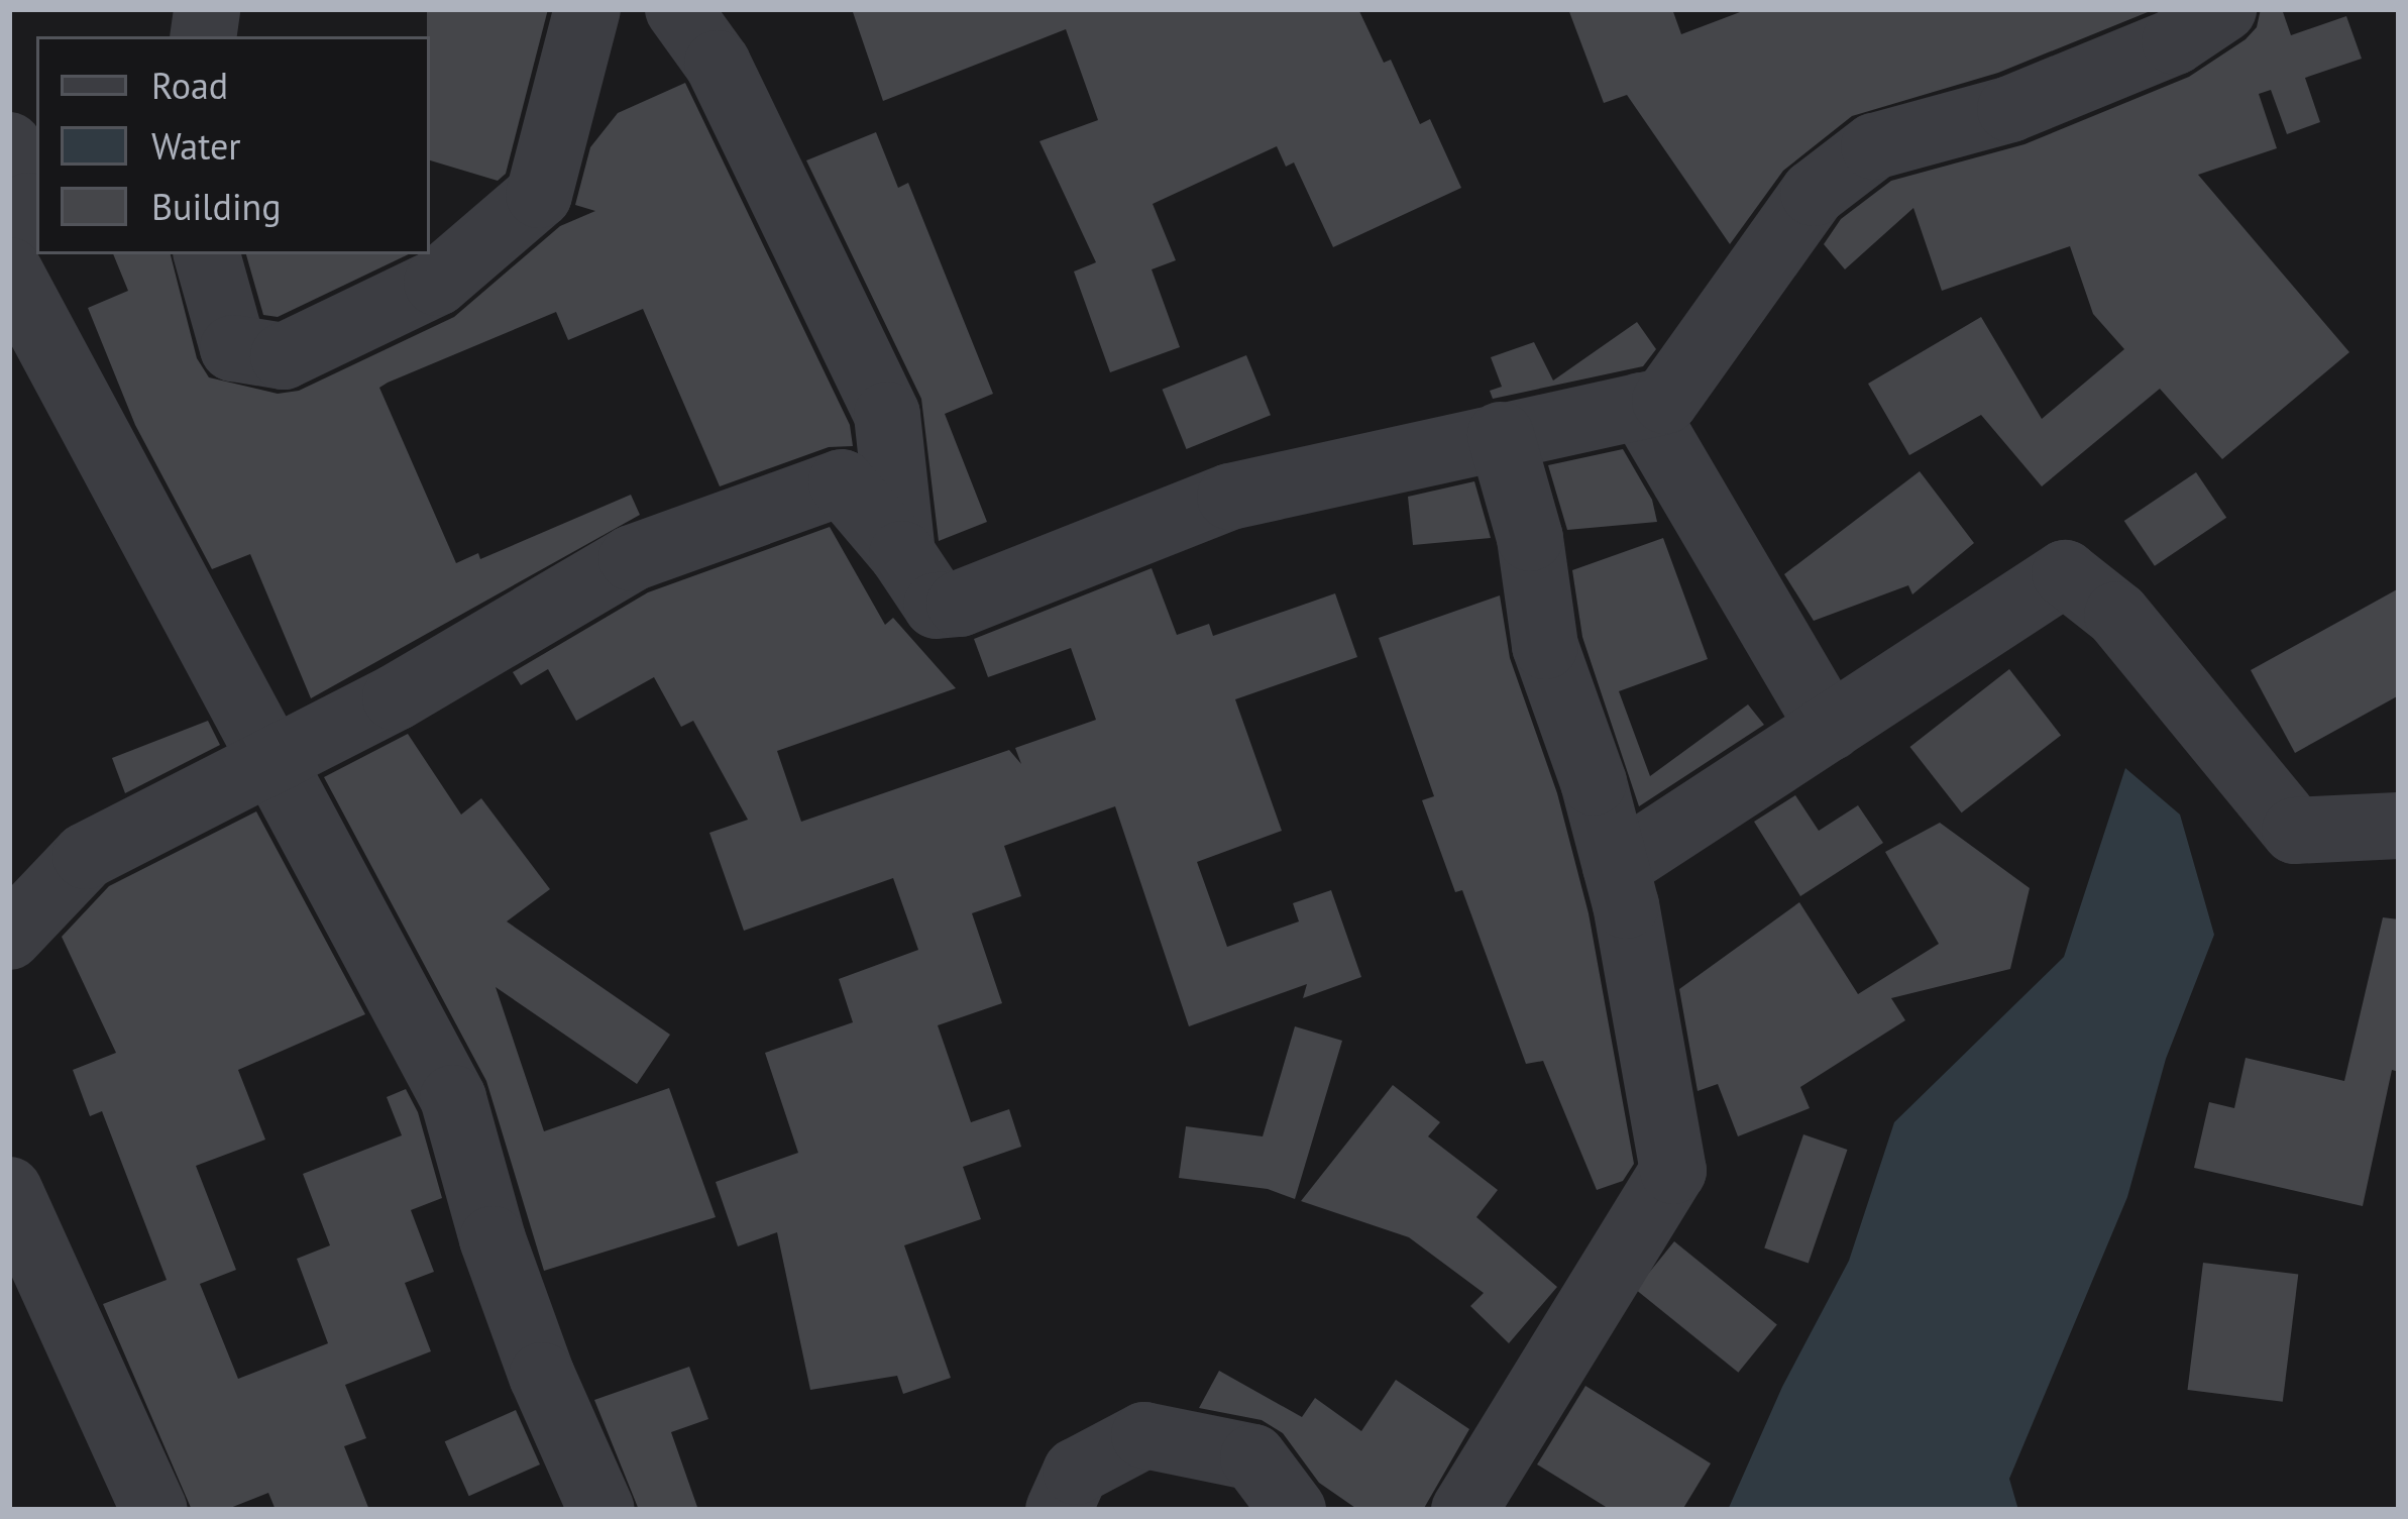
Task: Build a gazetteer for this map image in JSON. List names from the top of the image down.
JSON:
{
  "legend": ["Road", "Water", "Building"]
}
